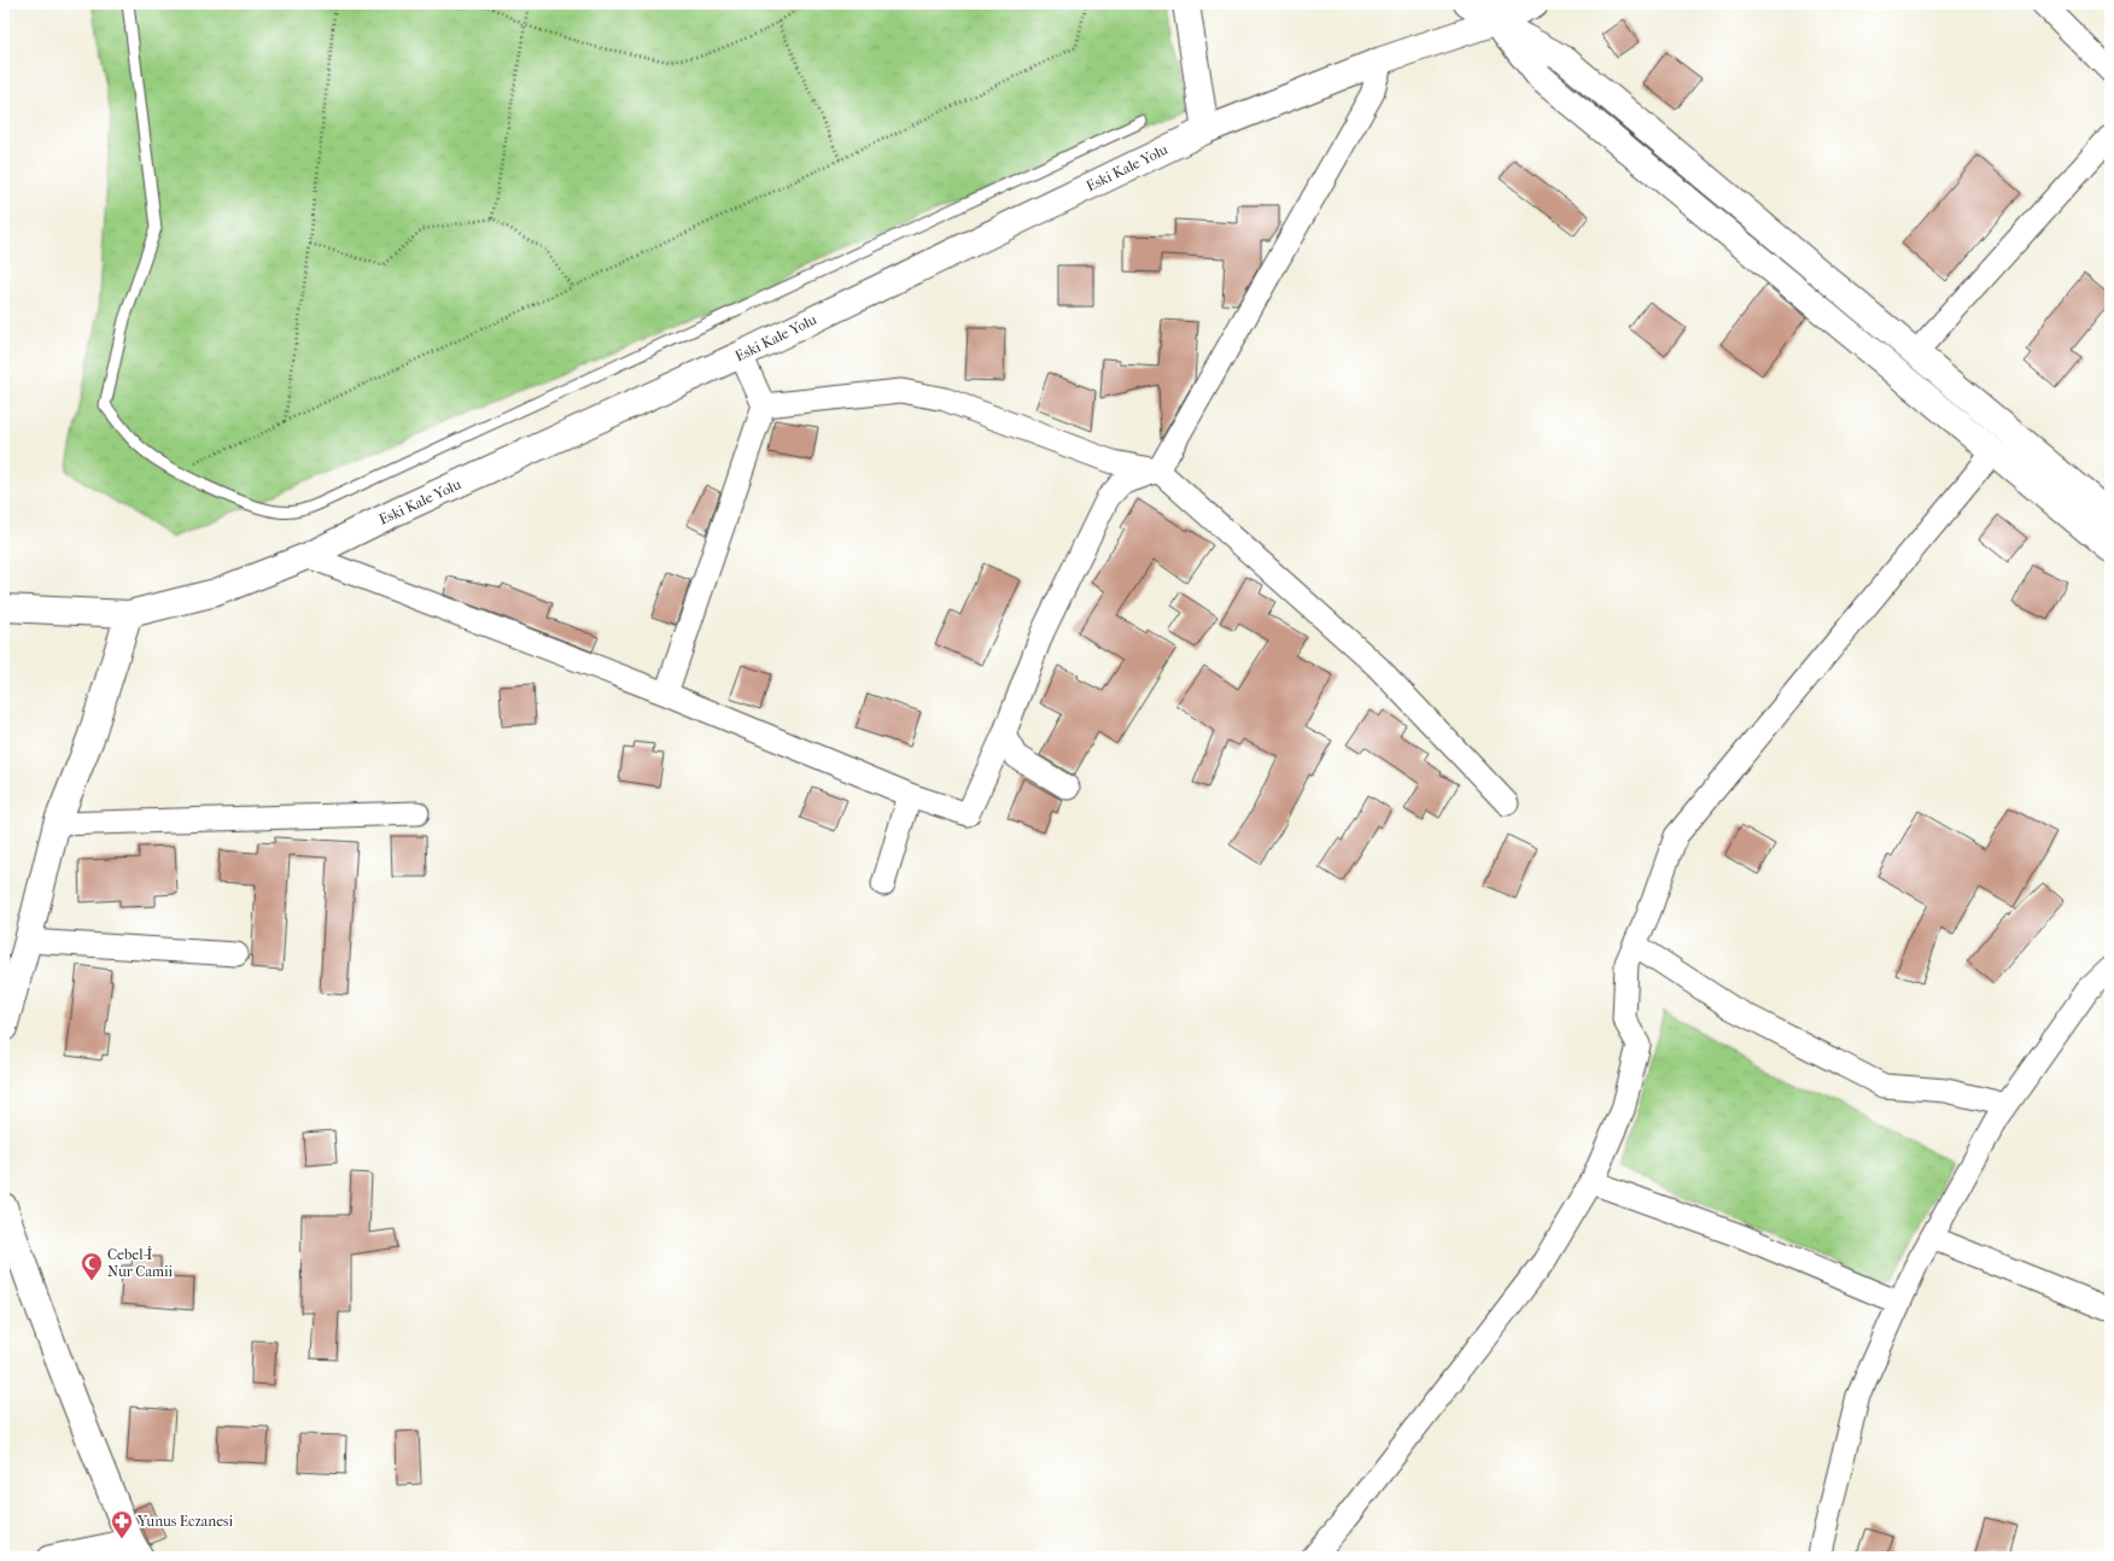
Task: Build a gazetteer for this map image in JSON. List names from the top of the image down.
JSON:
{
  "streets": {
    "street": ["Eski Kale Yolu"]
  },
  "places": {
    "mosque": ["Cebel-İ Nur Camii"],
    "pharmacy": ["Yunus Eczanesi"]
  }
}
